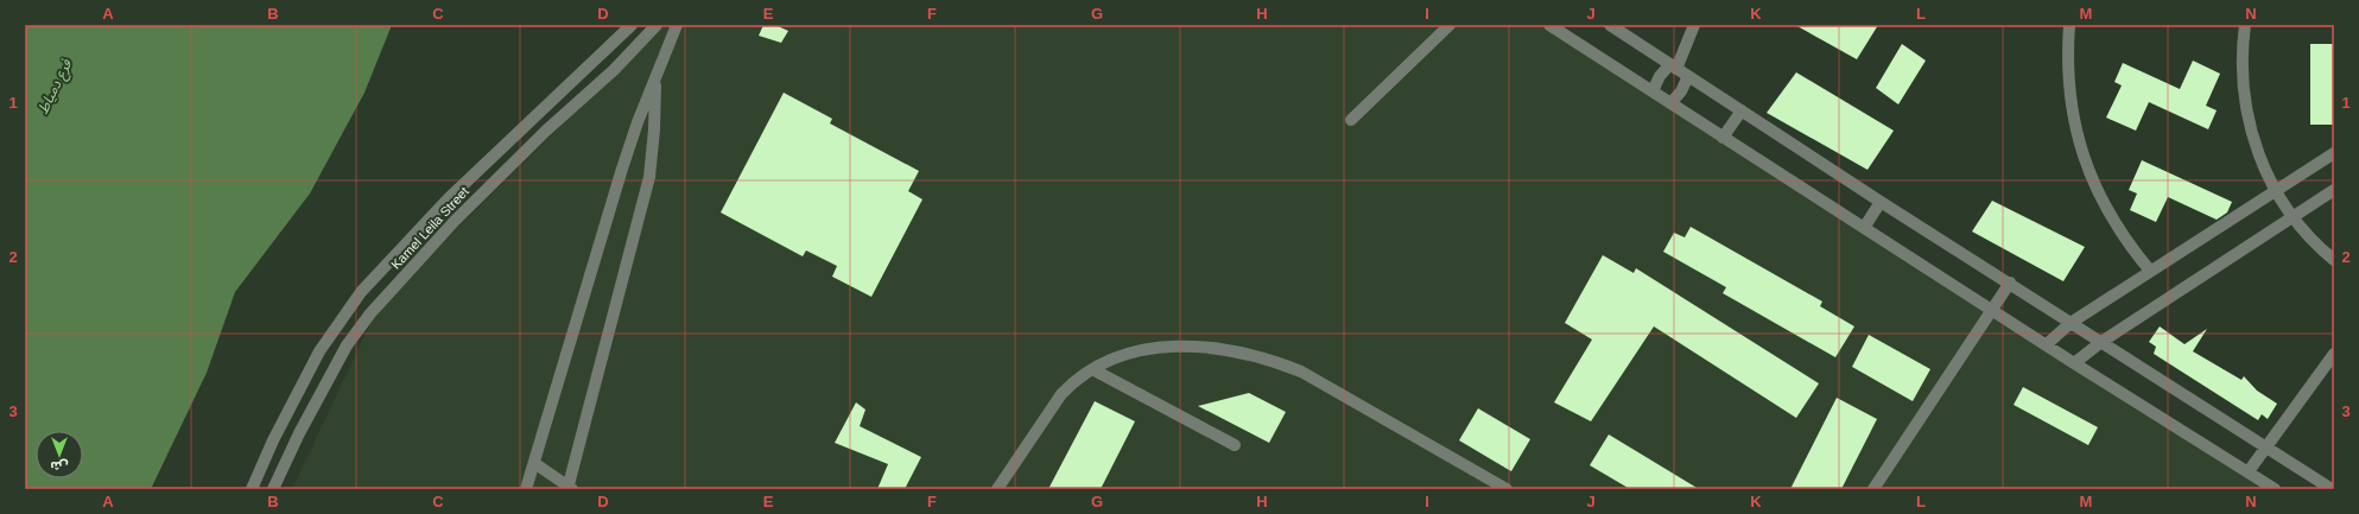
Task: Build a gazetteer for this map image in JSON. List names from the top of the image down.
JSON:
{
  "streets": {
    "street": ["Kamel Leila Street"]
  },
  "water": ["فرع دمياط"],
  "north": "bottom",
  "grid": {
    "columns": [
      "A",
      "B",
      "C",
      "D",
      "E",
      "F",
      "G",
      "H",
      "I",
      "J",
      "K",
      "L",
      "M",
      "N"
    ],
    "rows": ["1", "2", "3"]
  }
}
